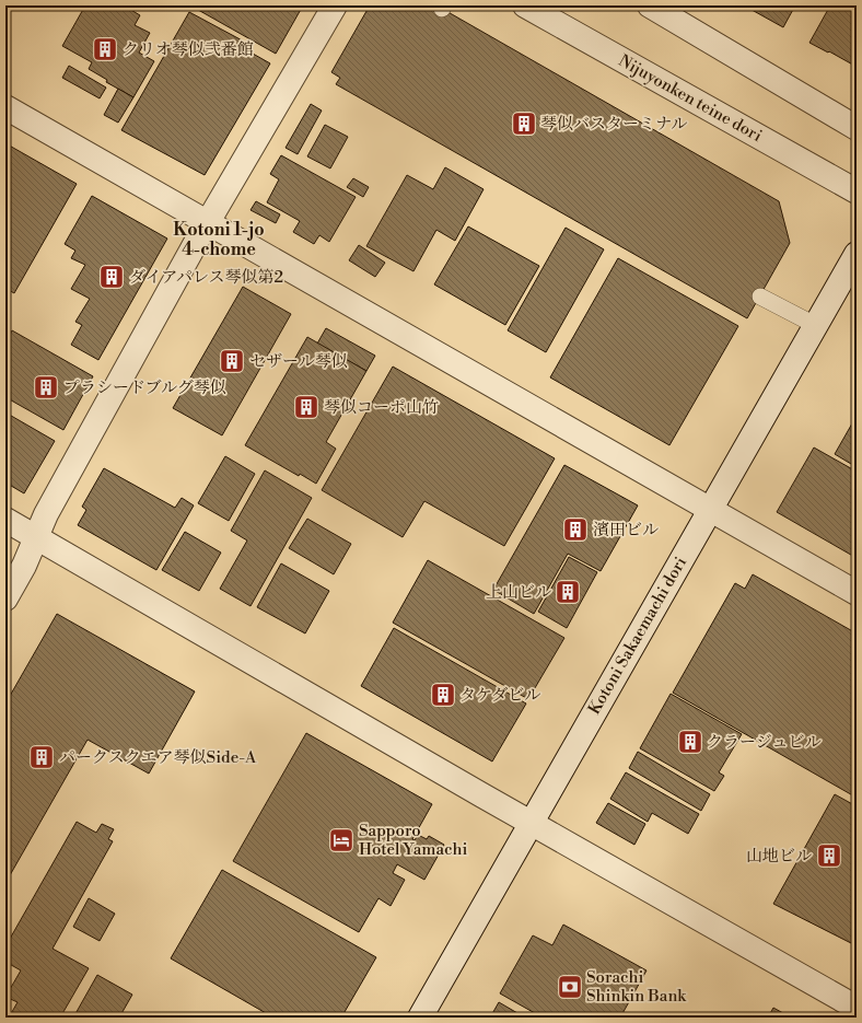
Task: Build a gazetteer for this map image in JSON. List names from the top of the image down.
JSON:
{
  "streets": {
    "street": ["Nijuyonken teine dori", "Kotoni Sakaemachi dori"]
  },
  "districts": ["Kotoni 1-jo 4-chome"],
  "places": {
    "building": [
      "クリオ琴似弐番館",
      "琴似バスターミナル",
      "ダイアパレス琴似第2",
      "セザール琴似",
      "プラシードブルグ琴似",
      "琴似コーポ山竹",
      "濱田ビル",
      "上山ビル",
      "タケダビル",
      "クラージュビル",
      "パークスクエア琴似Side-A",
      "山地ビル"
    ],
    "hotel": ["Sapporo Hotel Yamachi"],
    "bank": ["Sorachi Shinkin Bank"]
  }
}
